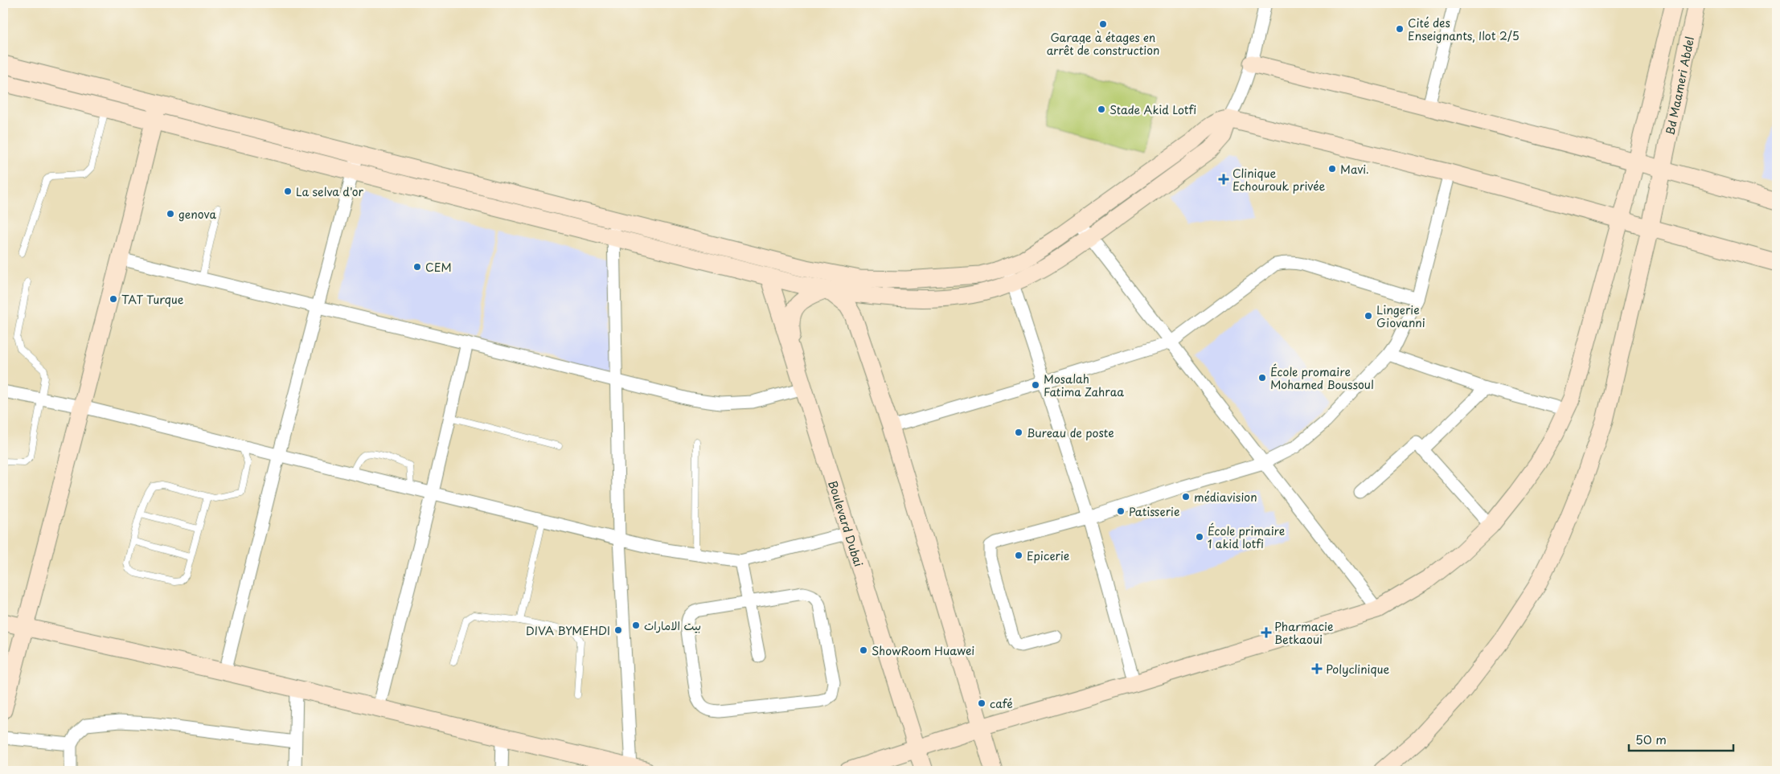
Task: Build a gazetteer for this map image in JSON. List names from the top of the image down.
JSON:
{
  "streets": {
    "street": ["Bd Maameri Abdel", "Boulevard Dubai"]
  },
  "crossings": [
    ["Bd Maameri Abdel", "Boulevard Dubai"]
  ],
  "places": {
    "other": [
      "Garage à étages en arrêt de construction",
      "Cité des Enseignants, Ilot 2/5",
      "Stade Akid Lotfi",
      "Mavi.",
      "La selva d'or",
      "genova",
      "CEM",
      "TAT Turque",
      "Lingerie Giovanni",
      "École promaire Mohamed Boussoul",
      "Mosalah Fatima Zahraa",
      "Bureau de poste",
      "médiavision",
      "Patisserie",
      "École primaire 1 akid lotfi",
      "Epicerie",
      "بيت الامارات",
      "DIVA BYMEHDI",
      "ShowRoom Huawei",
      "café"
    ],
    "health": ["Clinique Echourouk privée", "Pharmacie Betkaoui", "Polyclinique"]
  },
  "scale_bar": "50 m"
}
